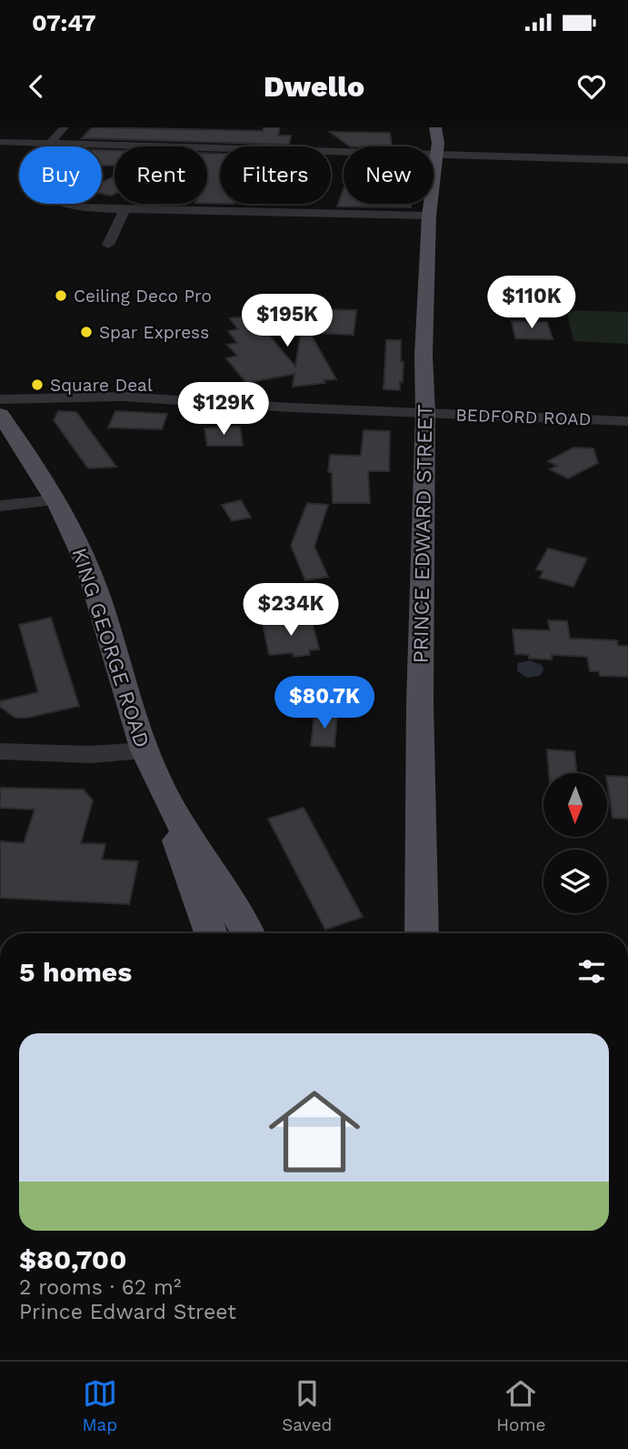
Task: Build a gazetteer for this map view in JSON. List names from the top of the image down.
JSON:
{
  "streets": {
    "main road": ["PRINCE EDWARD STREET", "KING GEORGE ROAD"],
    "street": ["BEDFORD ROAD"]
  },
  "crossings": [
    ["BEDFORD ROAD", "PRINCE EDWARD STREET"]
  ],
  "places": ["Ceiling Deco Pro", "Spar Express", "Square Deal"],
  "north": "bottom",
  "page": {
    "status": "07:47",
    "header": "Dwello",
    "chip": [
      "Buy",
      "Rent",
      "Filters",
      "New"
    ],
    "price": [
      "$110K",
      "$195K",
      "$129K",
      "$234K",
      "$80.7K"
    ],
    "heading": "5 homes",
    "list": [
      {
        "name": "$80,700",
        "note": "2 rooms · 62 m² · Prince Edward Street"
      }
    ],
    "tabs": ["Map", "Saved", "Home"]
  }
}
